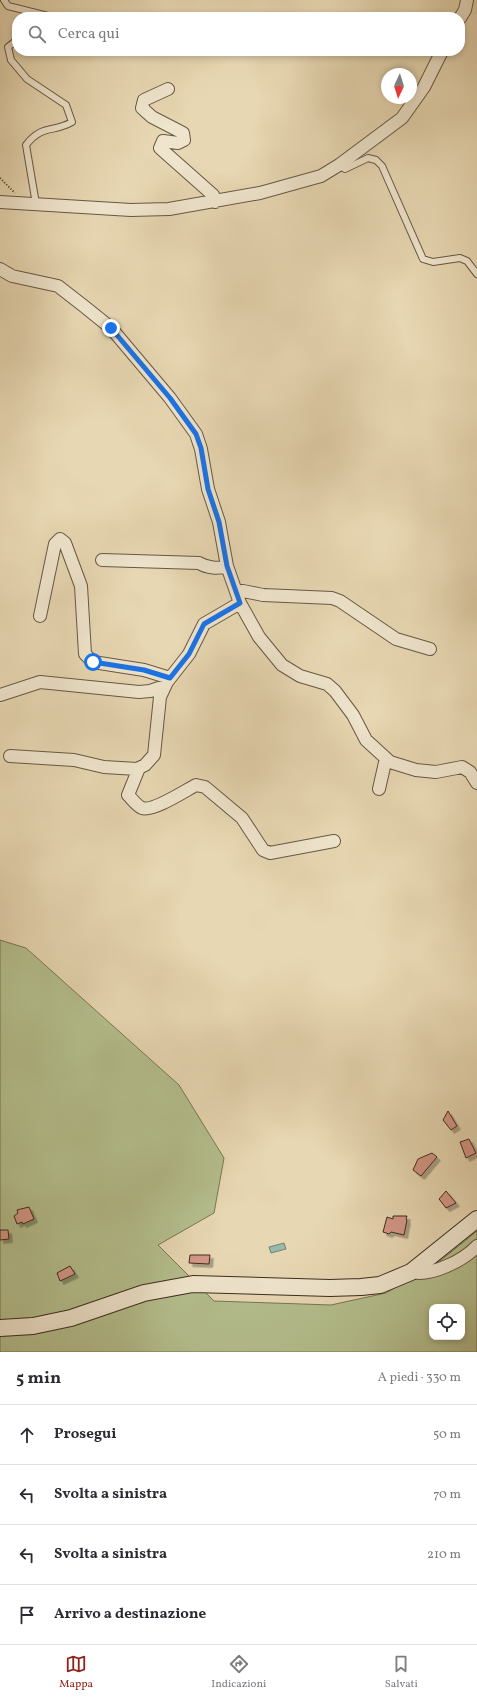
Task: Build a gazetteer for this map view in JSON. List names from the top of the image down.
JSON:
{
  "north": "bottom",
  "page": {
    "search": "Cerca qui",
    "heading": ["5 min", "A piedi · 330 m"],
    "list": [
      ["Prosegui", "50 m"],
      ["Svolta a sinistra", "70 m"],
      ["Svolta a sinistra", "210 m"],
      "Arrivo a destinazione"
    ],
    "nav": ["Mappa", "Indicazioni", "Salvati"]
  }
}
